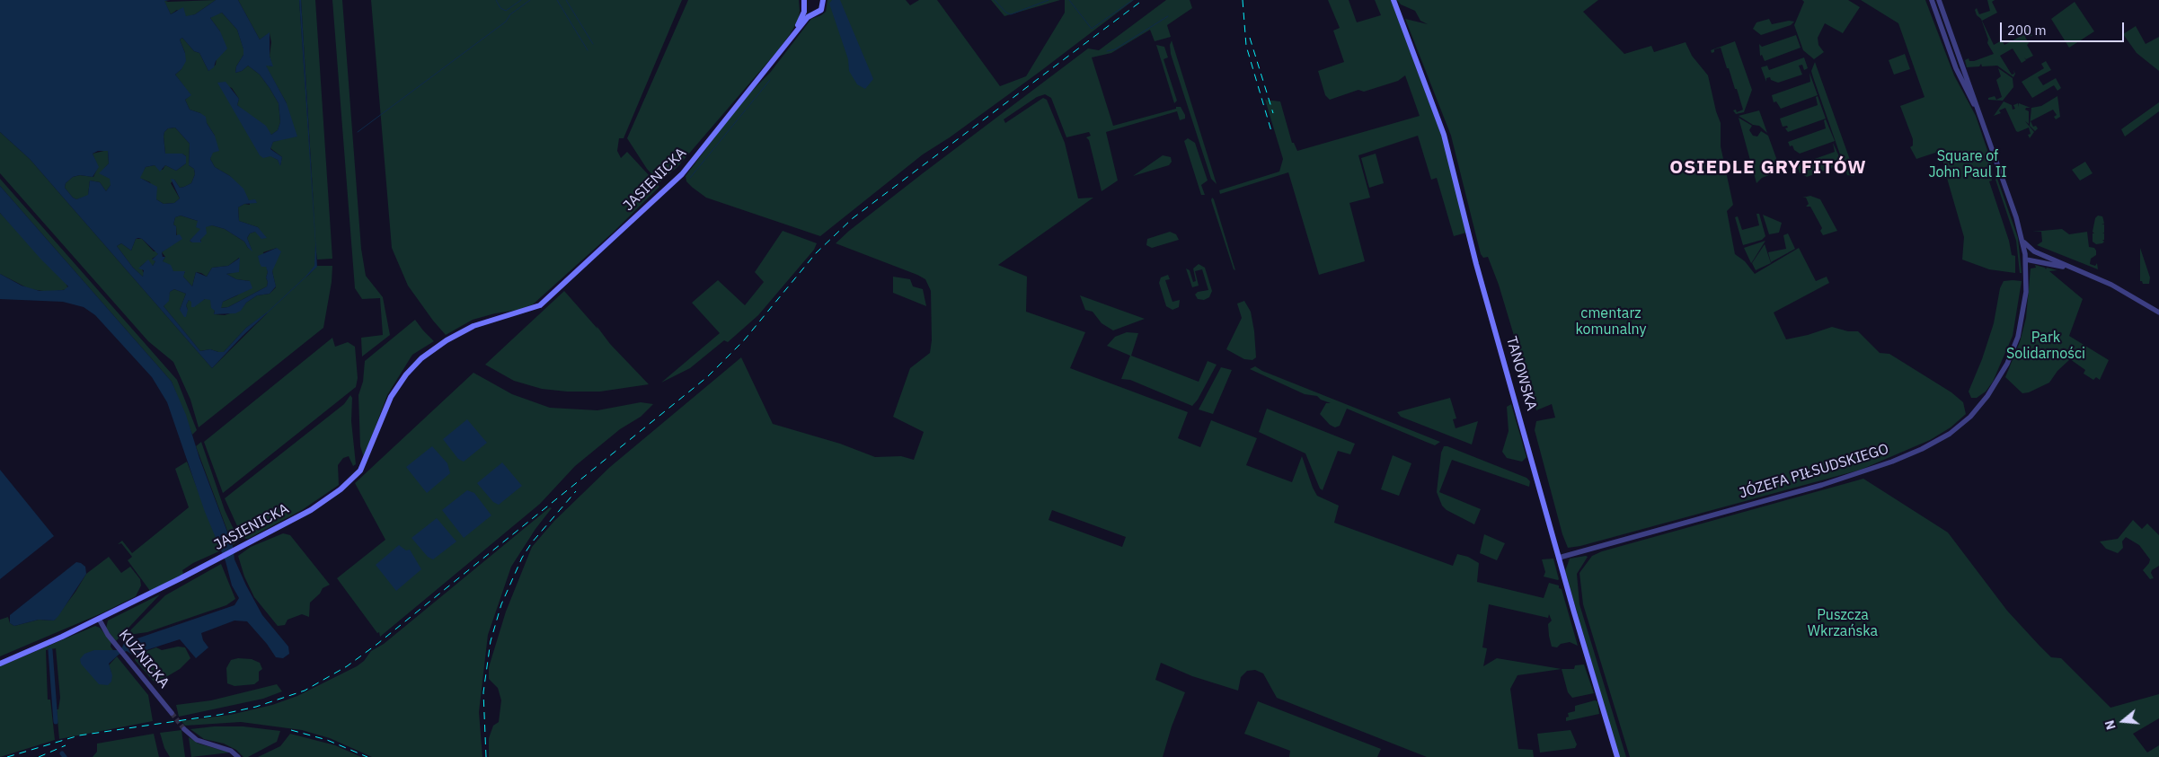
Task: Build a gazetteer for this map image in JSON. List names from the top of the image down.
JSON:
{
  "streets": {
    "main road": ["JASIENICKA", "TANOWSKA"],
    "street": ["JÓZEFA PIŁSUDSKIEGO", "KUŹNICKA"]
  },
  "crossings": [
    ["JASIENICKA", "KUŹNICKA"],
    ["TANOWSKA", "JÓZEFA PIŁSUDSKIEGO"]
  ],
  "districts": ["OSIEDLE GRYFITÓW"],
  "parks": [
    "Square of John Paul II",
    "cmentarz komunalny",
    "Park Solidarności",
    "Puszcza Wkrzańska"
  ],
  "scale_bar": "200 m",
  "north": "left"
}
